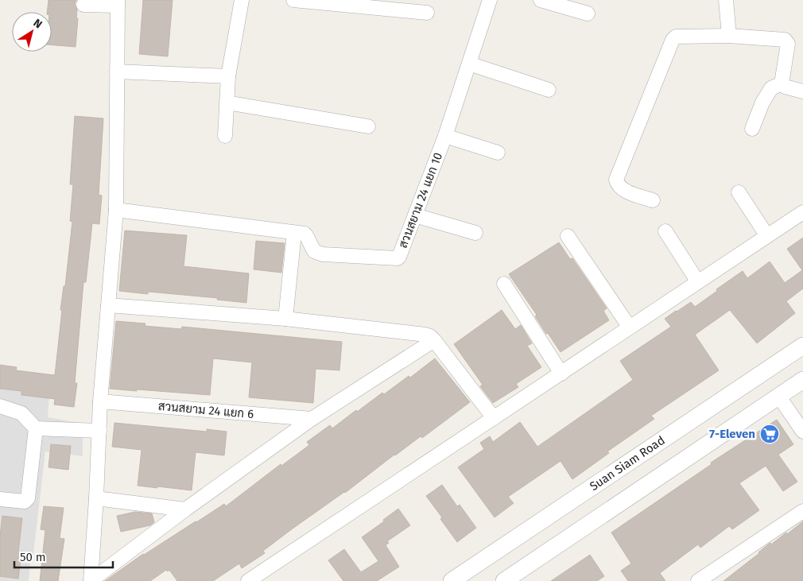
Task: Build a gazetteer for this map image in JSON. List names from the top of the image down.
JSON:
{
  "streets": {
    "street": ["สวนสยาม 24 แยก 10", "สวนสยาม 24 แยก 6", "Suan Siam Road"]
  },
  "places": {
    "supermarket": ["7-Eleven"]
  },
  "scale_bar": "50 m",
  "north": "top right"
}
